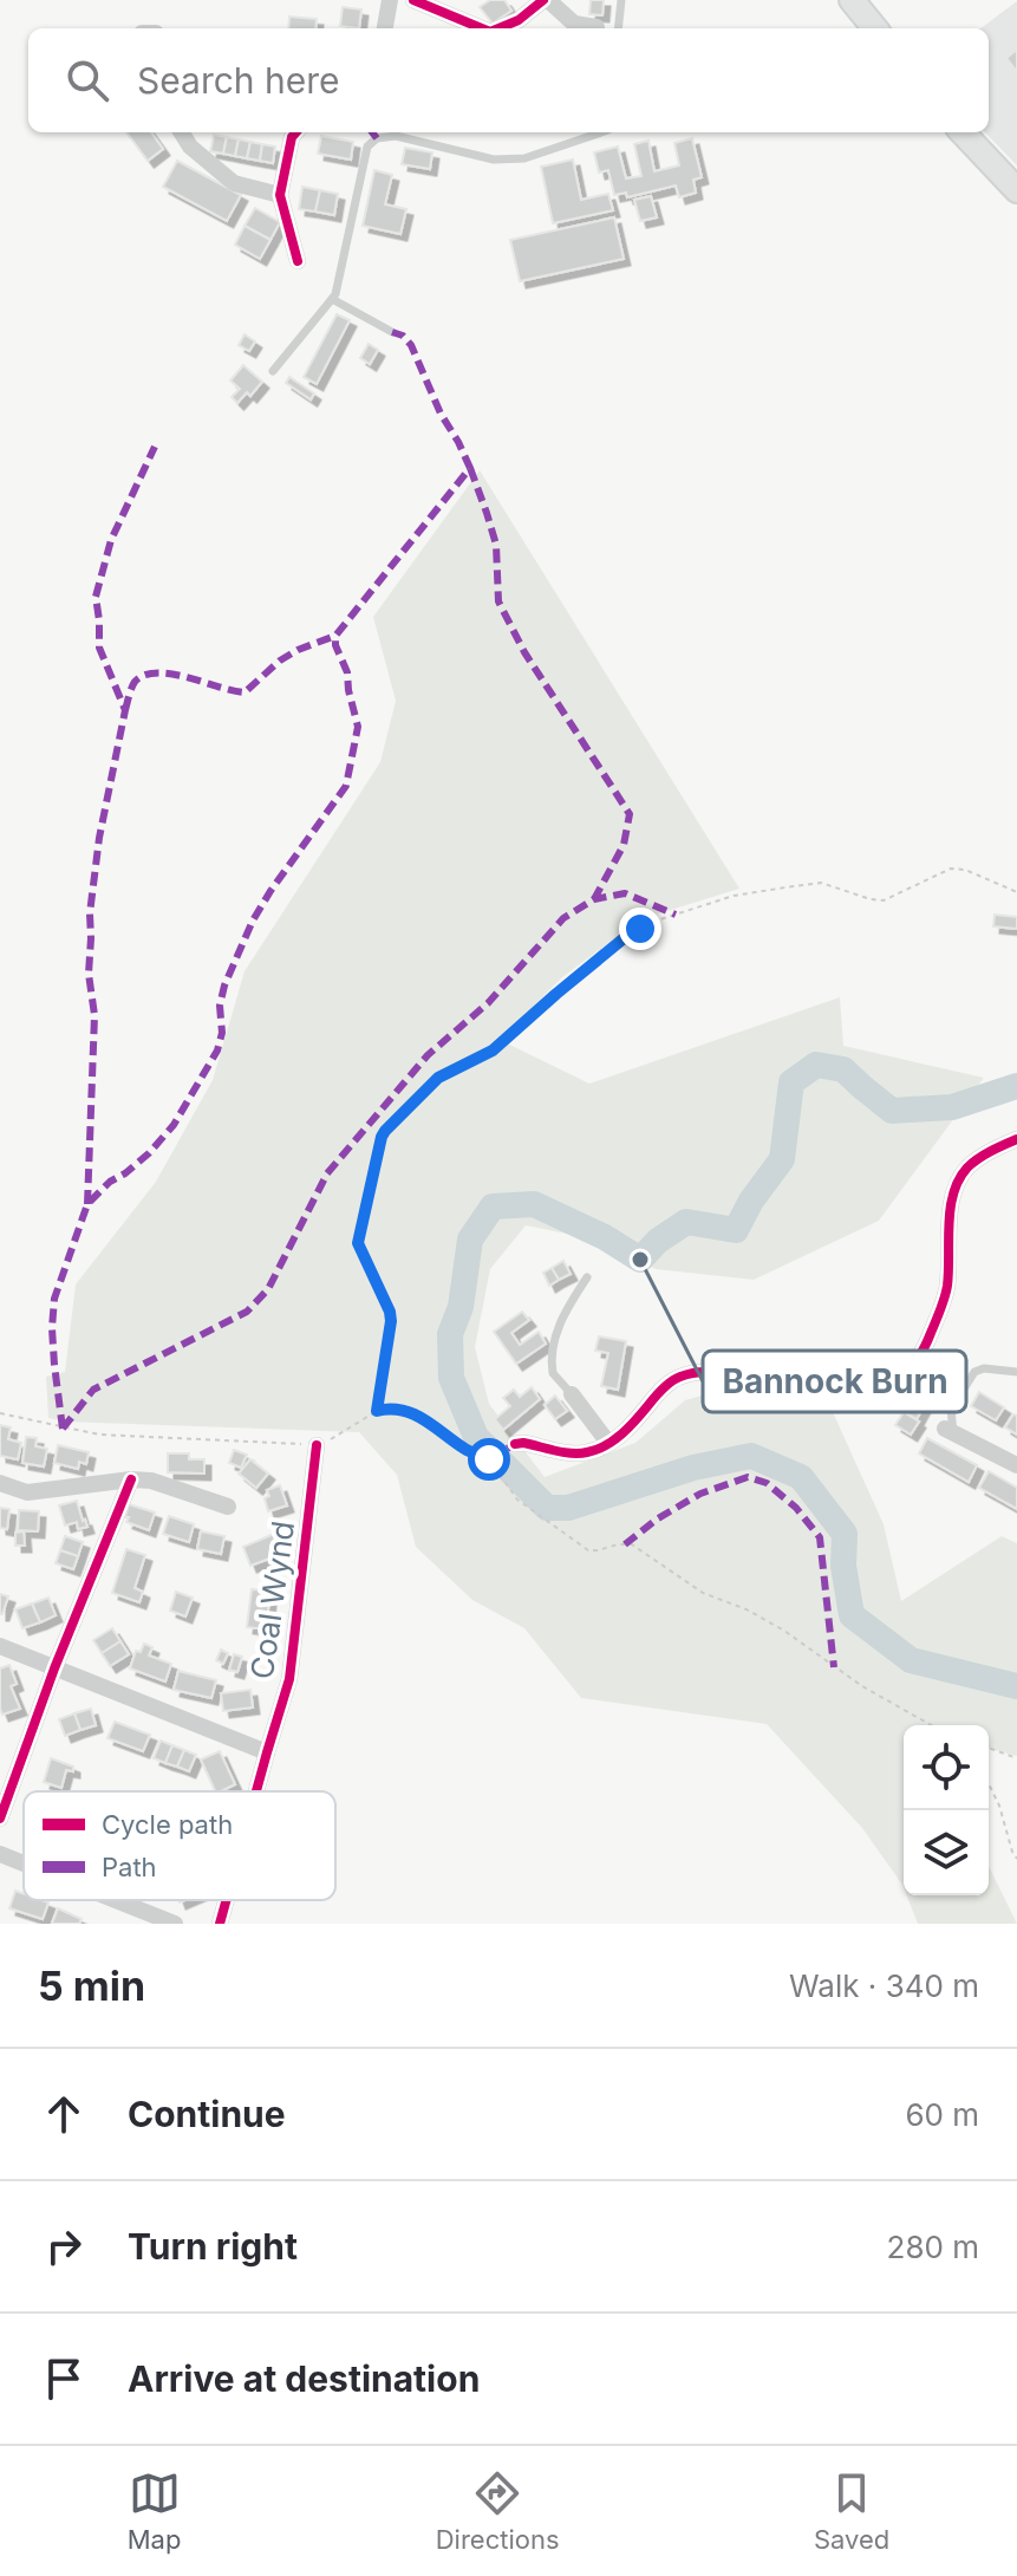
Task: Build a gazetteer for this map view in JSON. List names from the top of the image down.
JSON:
{
  "streets": {
    "street": ["Coal Wynd"]
  },
  "places": ["Bannock Burn"],
  "legend": ["Cycle path", "Path"],
  "page": {
    "search": "Search here",
    "heading": ["5 min", "Walk · 340 m"],
    "list": [
      ["Continue", "60 m"],
      ["Turn right", "280 m"],
      "Arrive at destination"
    ],
    "nav": ["Map", "Directions", "Saved"]
  }
}
